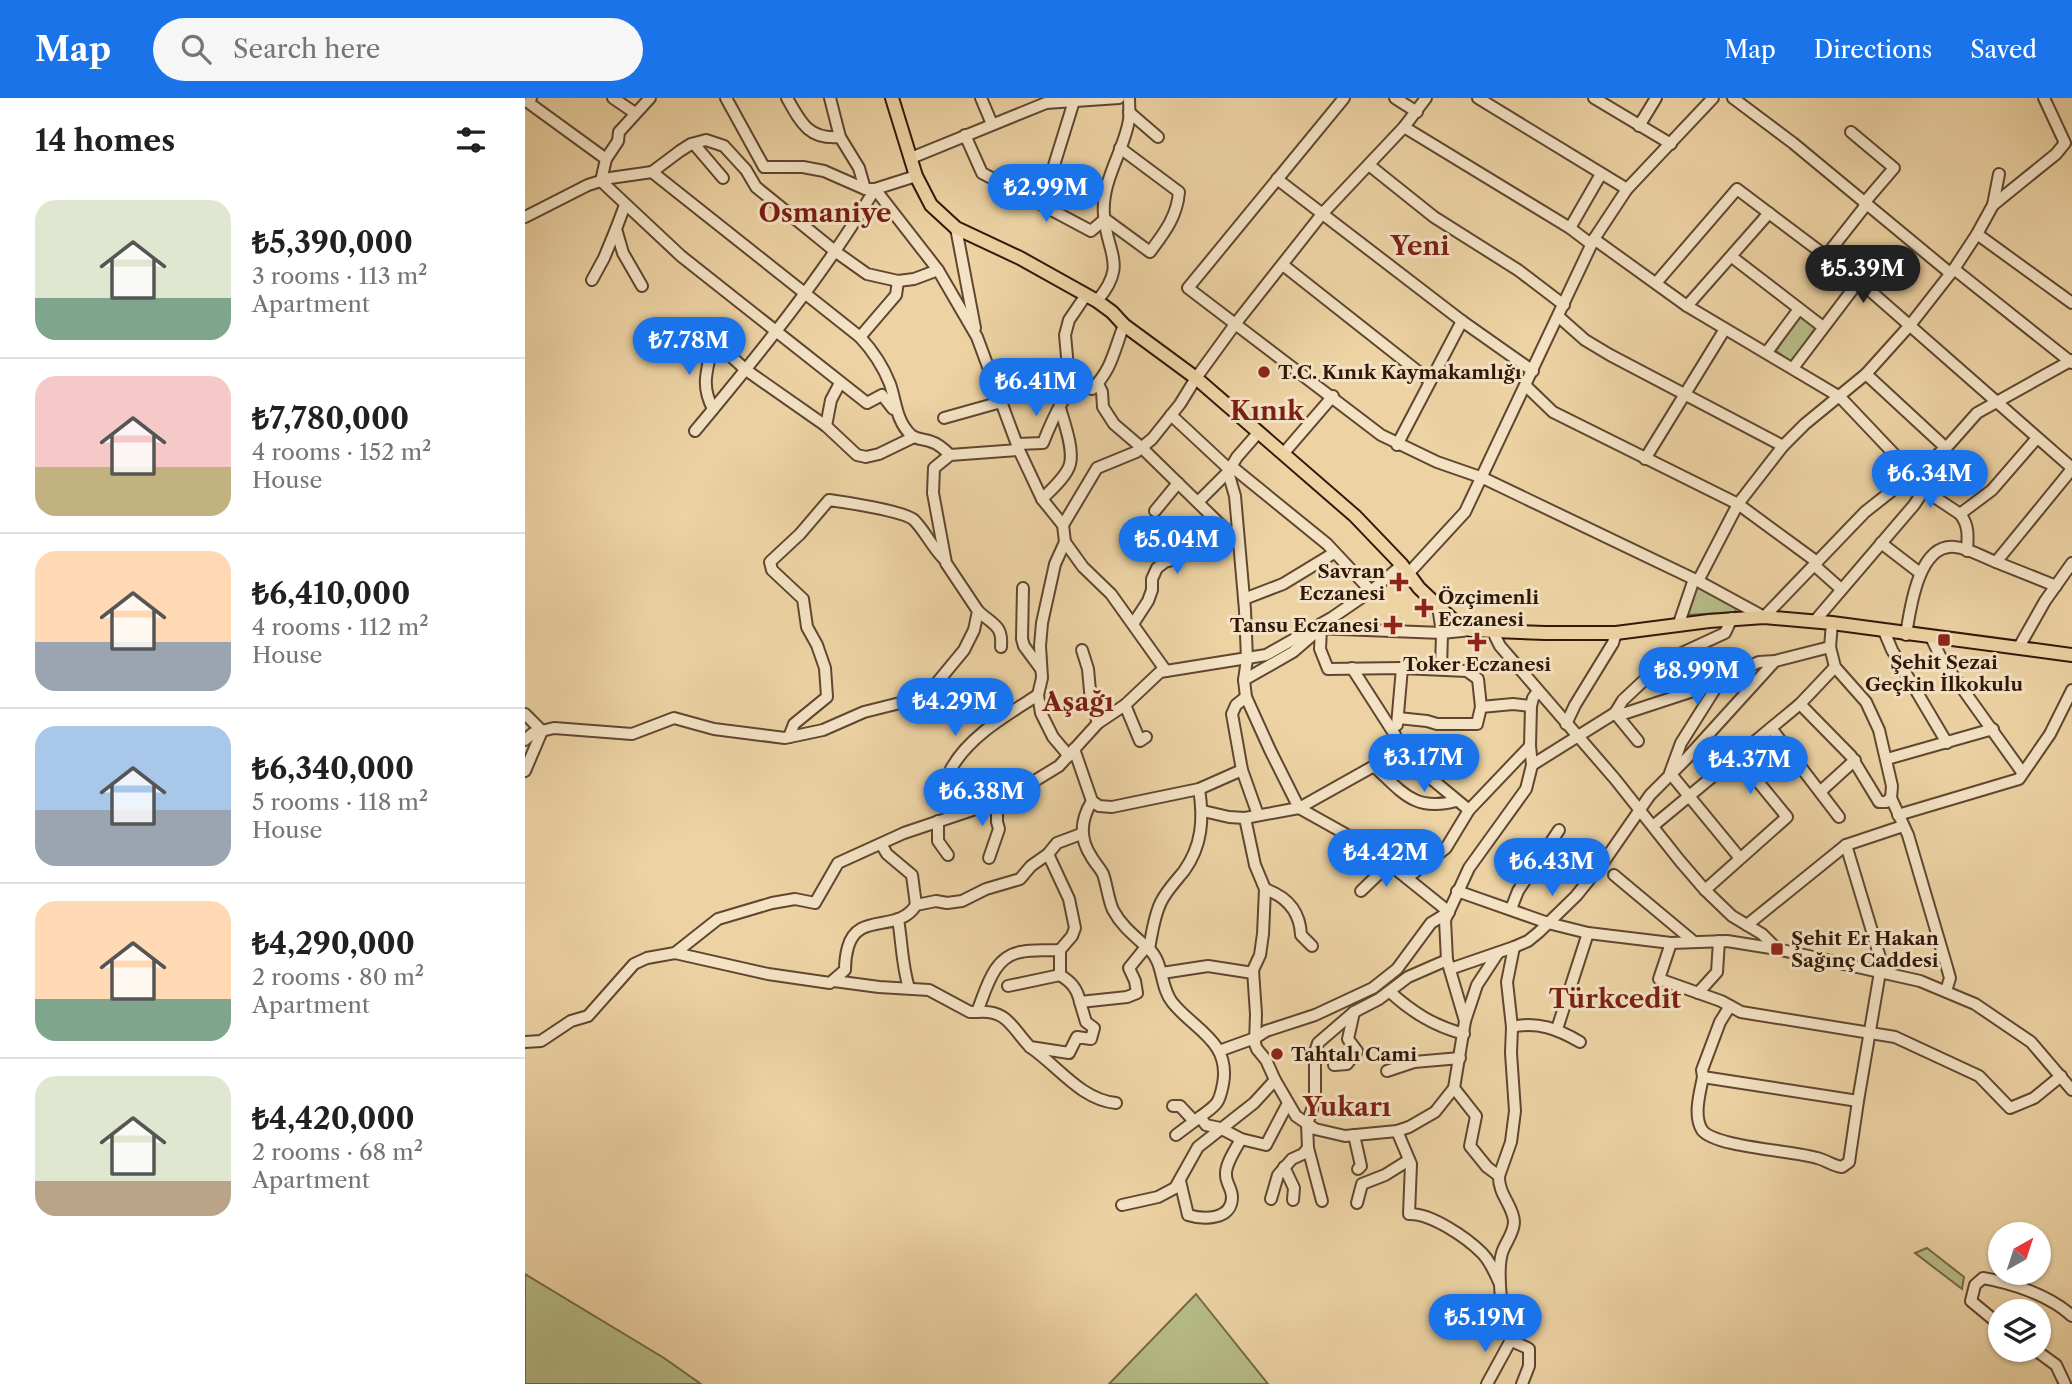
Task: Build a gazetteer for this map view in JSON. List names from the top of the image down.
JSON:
{
  "districts": [
    "Osmaniye",
    "Yeni",
    "Kınık",
    "Aşağı",
    "Türkcedit",
    "Yukarı"
  ],
  "places": {
    "other": ["T.C. Kınık Kaymakamlığı", "Tahtalı Cami"],
    "health": [
      "Savran Eczanesi",
      "Özçimenli Eczanesi",
      "Tansu Eczanesi",
      "Toker Eczanesi"
    ],
    "transit": ["Şehit Sezai Geçkin İlkokulu", "Şehit Er Hakan Sağınç Caddesi"]
  },
  "north": "top right",
  "page": {
    "header": "Map",
    "search": "Search here",
    "nav": ["Map", "Directions", "Saved"],
    "heading": "14 homes",
    "price": [
      "₺2.99M",
      "₺5.39M",
      "₺7.78M",
      "₺6.41M",
      "₺6.34M",
      "₺5.04M",
      "₺8.99M",
      "₺4.29M",
      "₺3.17M",
      "₺4.37M",
      "₺6.38M",
      "₺4.42M",
      "₺6.43M",
      "₺5.19M"
    ],
    "list": [
      {
        "name": "₺5,390,000",
        "note": "3 rooms · 113 m² · Apartment"
      },
      {
        "name": "₺7,780,000",
        "note": "4 rooms · 152 m² · House"
      },
      {
        "name": "₺6,410,000",
        "note": "4 rooms · 112 m² · House"
      },
      {
        "name": "₺6,340,000",
        "note": "5 rooms · 118 m² · House"
      },
      {
        "name": "₺4,290,000",
        "note": "2 rooms · 80 m² · Apartment"
      },
      {
        "name": "₺4,420,000",
        "note": "2 rooms · 68 m² · Apartment"
      }
    ]
  }
}
